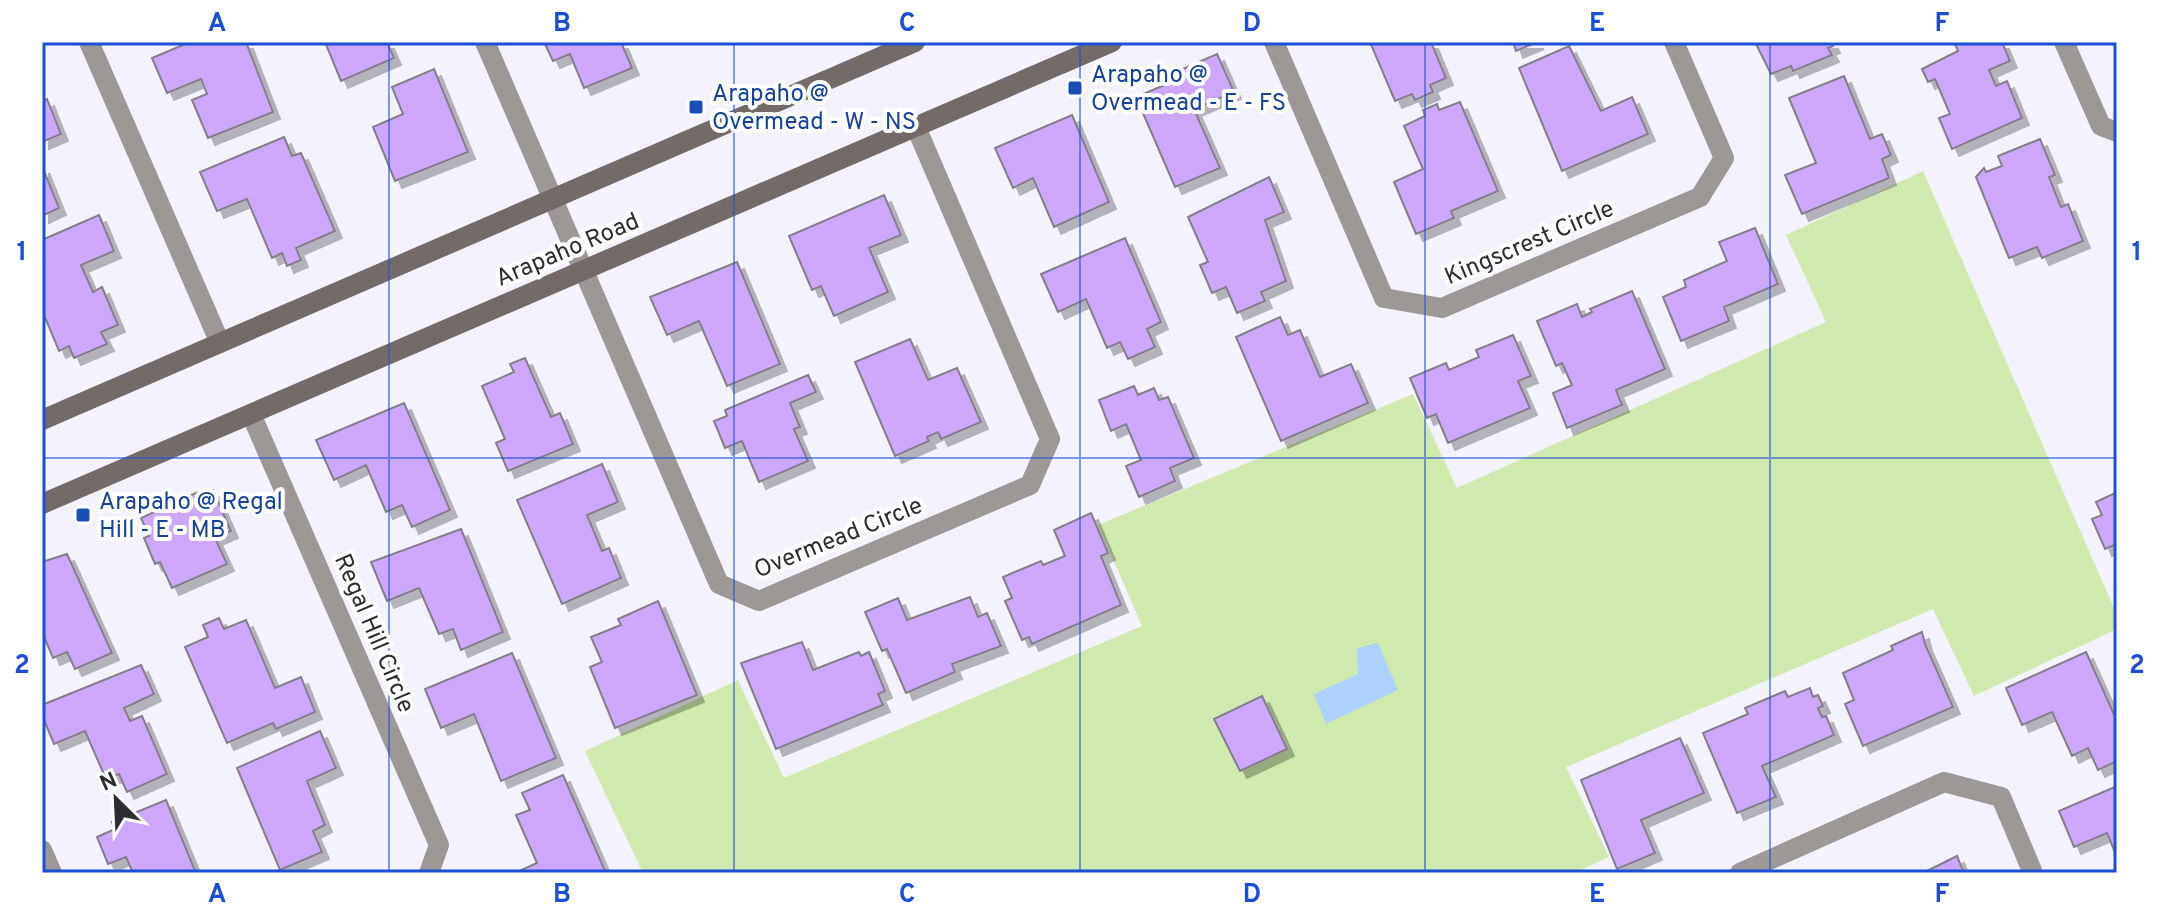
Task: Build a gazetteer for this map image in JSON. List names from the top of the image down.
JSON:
{
  "streets": {
    "main road": ["Arapaho Road"],
    "street": ["Kingscrest Circle", "Overmead Circle", "Regal Hill Circle"]
  },
  "crossings": [
    ["Arapaho Road", "Overmead Circle"],
    ["Arapaho Road", "Regal Hill Circle"]
  ],
  "places": {
    "transit": ["Arapaho @ Overmead - E - FS", "Arapaho @ Overmead - W - NS", "Arapaho @ Regal Hill - E - MB"]
  },
  "north": "top left",
  "grid": {
    "columns": [
      "A",
      "B",
      "C",
      "D",
      "E",
      "F"
    ],
    "rows": ["1", "2"]
  }
}
